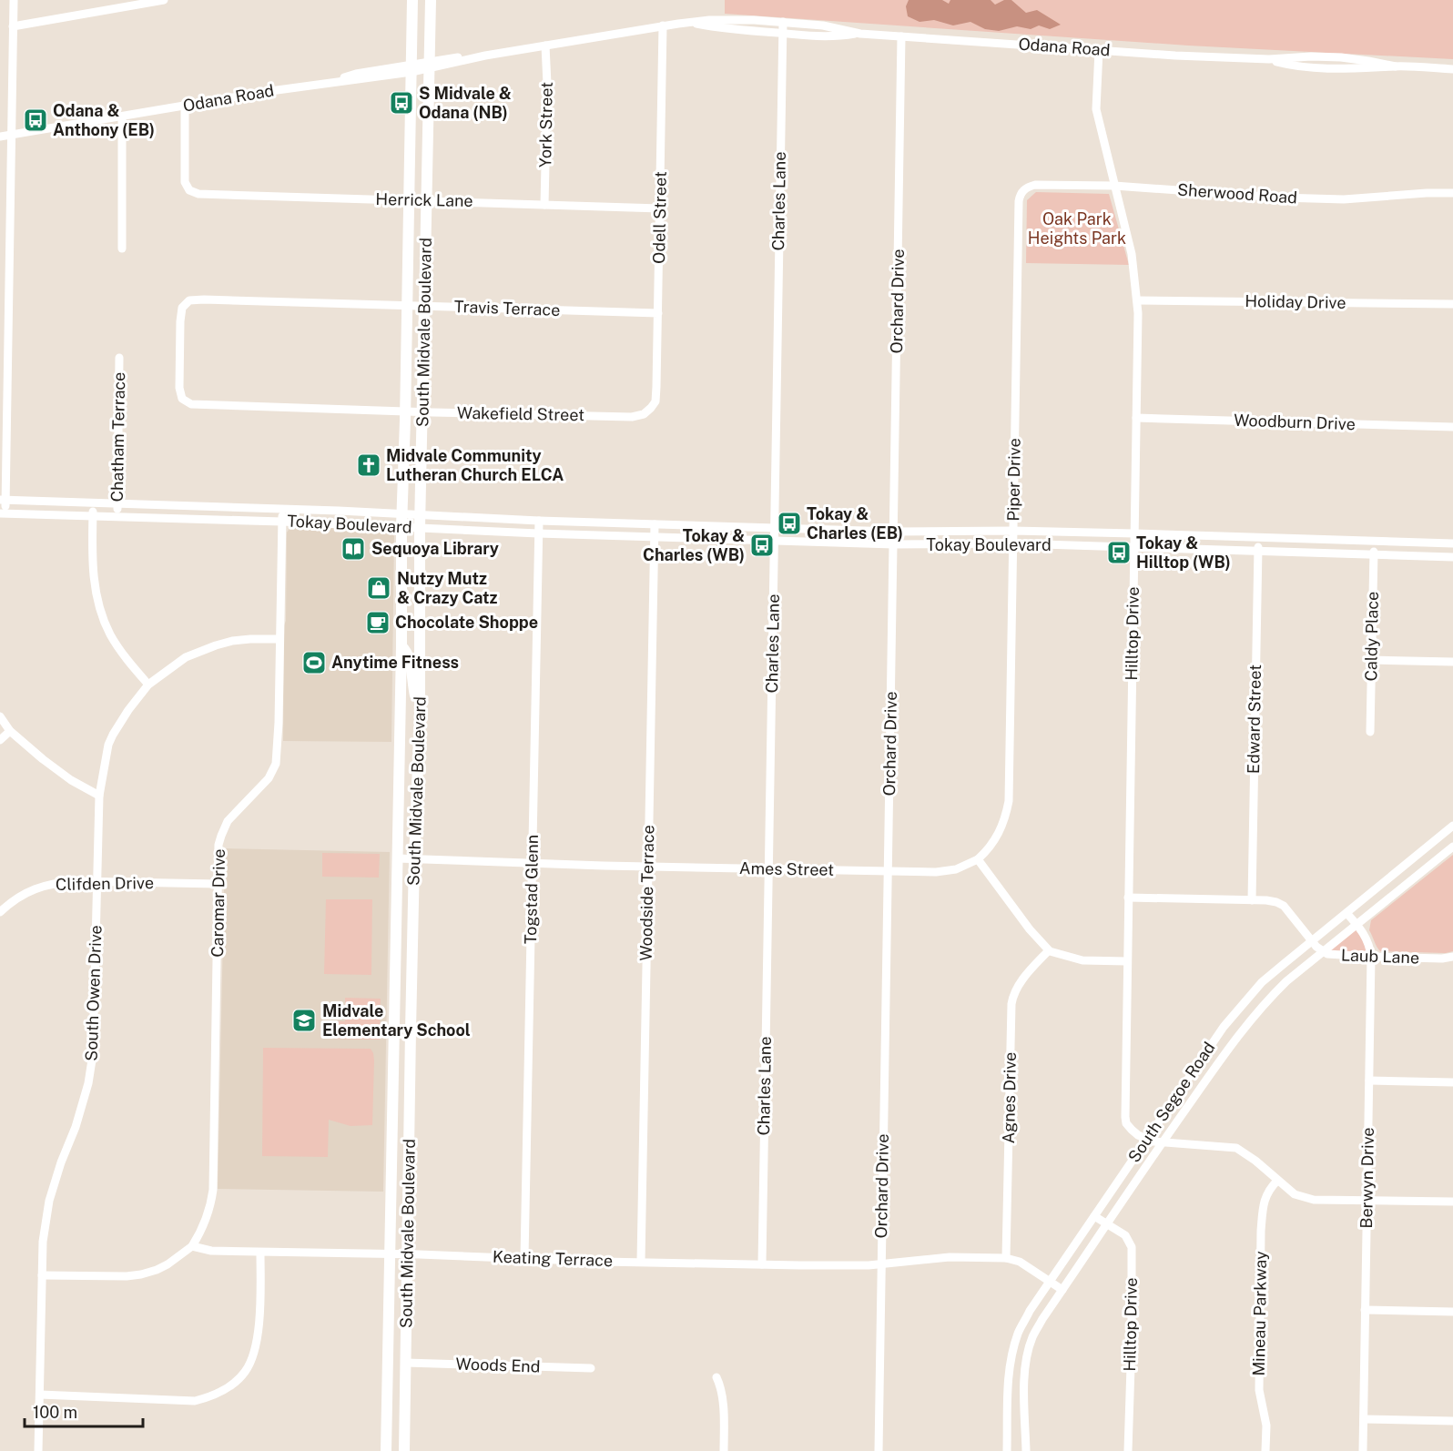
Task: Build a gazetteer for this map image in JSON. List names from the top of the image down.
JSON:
{
  "streets": {
    "main road": ["South Midvale Boulevard"],
    "street": [
      "Odana Road",
      "York Street",
      "Sherwood Road",
      "Herrick Lane",
      "Charles Lane",
      "Odell Street",
      "Orchard Drive",
      "Holiday Drive",
      "Travis Terrace",
      "Wakefield Street",
      "Woodburn Drive",
      "Chatham Terrace",
      "Piper Drive",
      "Tokay Boulevard",
      "Hilltop Drive",
      "Caldy Place",
      "Edward Street",
      "Ames Street",
      "Clifden Drive",
      "Togstad Glenn",
      "Woodside Terrace",
      "Caromar Drive",
      "Laub Lane",
      "South Owen Drive",
      "Agnes Drive",
      "South Segoe Road",
      "Berwyn Drive",
      "Keating Terrace",
      "Mineau Parkway",
      "Woods End"
    ]
  },
  "crossings": [
    ["Odana Road", "York Street"],
    ["Odana Road", "Herrick Lane"],
    ["Odana Road", "Charles Lane"],
    ["Odana Road", "Odell Street"],
    ["Odana Road", "Orchard Drive"],
    ["Odana Road", "South Midvale Boulevard"],
    ["Odana Road", "Hilltop Drive"],
    ["York Street", "Herrick Lane"],
    ["Sherwood Road", "Piper Drive"],
    ["Sherwood Road", "Hilltop Drive"],
    ["Herrick Lane", "Odell Street"],
    ["Herrick Lane", "South Midvale Boulevard"],
    ["Charles Lane", "Tokay Boulevard"],
    ["Charles Lane", "Ames Street"],
    ["Charles Lane", "Keating Terrace"],
    ["Odell Street", "Travis Terrace"],
    ["Odell Street", "Wakefield Street"],
    ["Orchard Drive", "Tokay Boulevard"],
    ["Orchard Drive", "Ames Street"],
    ["Orchard Drive", "Keating Terrace"],
    ["Holiday Drive", "Hilltop Drive"],
    ["Travis Terrace", "South Midvale Boulevard"],
    ["Travis Terrace", "Wakefield Street"],
    ["South Midvale Boulevard", "Wakefield Street"],
    ["South Midvale Boulevard", "Tokay Boulevard"],
    ["South Midvale Boulevard", "Ames Street"],
    ["South Midvale Boulevard", "Keating Terrace"],
    ["South Midvale Boulevard", "Woods End"],
    ["Woodburn Drive", "Hilltop Drive"],
    ["Chatham Terrace", "Tokay Boulevard"],
    ["Chatham Terrace", "South Owen Drive"],
    ["Piper Drive", "Tokay Boulevard"],
    ["Piper Drive", "Ames Street"],
    ["Tokay Boulevard", "Hilltop Drive"],
    ["Tokay Boulevard", "Caldy Place"],
    ["Tokay Boulevard", "Edward Street"],
    ["Tokay Boulevard", "Togstad Glenn"],
    ["Tokay Boulevard", "Woodside Terrace"],
    ["Tokay Boulevard", "Caromar Drive"],
    ["Hilltop Drive", "Laub Lane"],
    ["Hilltop Drive", "South Segoe Road"],
    ["Edward Street", "Laub Lane"],
    ["Ames Street", "Togstad Glenn"],
    ["Ames Street", "Woodside Terrace"],
    ["Clifden Drive", "Caromar Drive"],
    ["Clifden Drive", "South Owen Drive"],
    ["Togstad Glenn", "Keating Terrace"],
    ["Woodside Terrace", "Keating Terrace"],
    ["Caromar Drive", "South Owen Drive"],
    ["Caromar Drive", "Keating Terrace"],
    ["Laub Lane", "South Segoe Road"],
    ["Laub Lane", "Berwyn Drive"],
    ["Agnes Drive", "Keating Terrace"],
    ["South Segoe Road", "Berwyn Drive"],
    ["South Segoe Road", "Keating Terrace"]
  ],
  "parks": ["Oak Park Heights Park"],
  "places": {
    "bus stop": [
      "S Midvale & Odana (NB)",
      "Odana & Anthony (EB)",
      "Tokay & Charles (EB)",
      "Tokay & Charles (WB)",
      "Tokay & Hilltop (WB)"
    ],
    "church": ["Midvale Community Lutheran Church ELCA"],
    "library": ["Sequoya Library"],
    "shop": ["Nutzy Mutz & Crazy Catz"],
    "cafe": ["Chocolate Shoppe"],
    "sports": ["Anytime Fitness"],
    "school or university": ["Midvale Elementary School"]
  },
  "scale_bar": "100 m"
}
